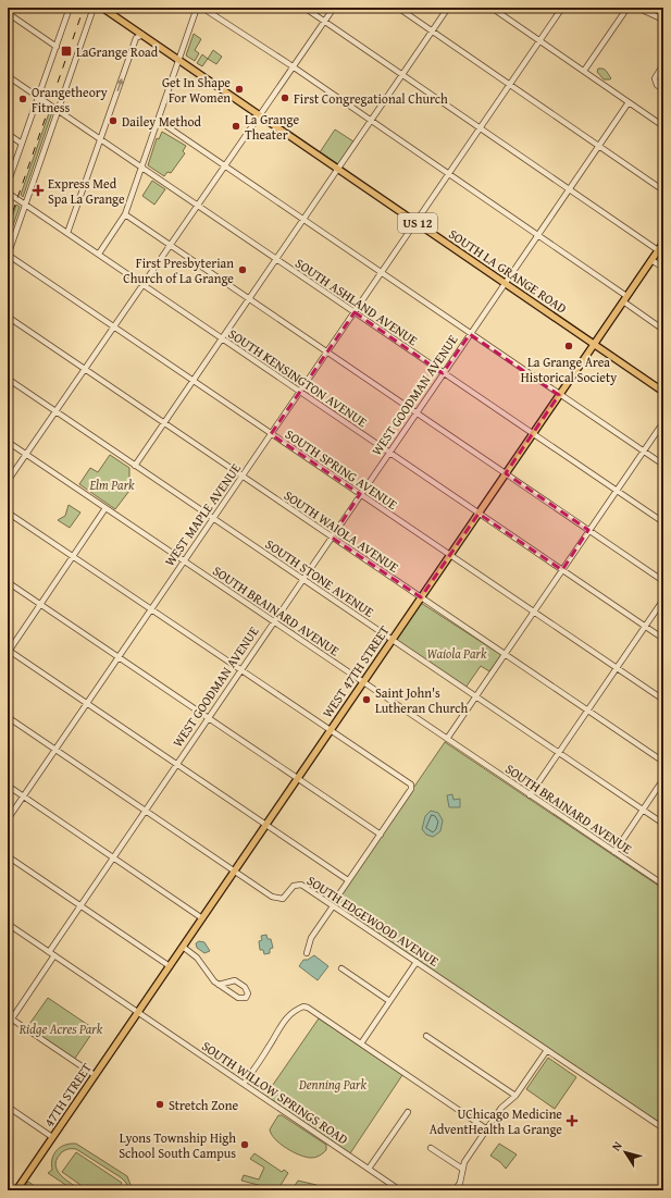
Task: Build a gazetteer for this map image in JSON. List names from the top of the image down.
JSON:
{
  "streets": {
    "main road": [
      "US 12",
      "SOUTH LA GRANGE ROAD",
      "WEST 47TH STREET",
      "47TH STREET"
    ],
    "street": [
      "SOUTH ASHLAND AVENUE",
      "SOUTH KENSINGTON AVENUE",
      "WEST GOODMAN AVENUE",
      "SOUTH SPRING AVENUE",
      "WEST MAPLE AVENUE",
      "SOUTH WAIOLA AVENUE",
      "SOUTH STONE AVENUE",
      "SOUTH BRAINARD AVENUE",
      "SOUTH EDGEWOOD AVENUE",
      "SOUTH WILLOW SPRINGS ROAD"
    ]
  },
  "crossings": [
    ["SOUTH LA GRANGE ROAD", "WEST GOODMAN AVENUE"],
    ["SOUTH LA GRANGE ROAD", "WEST MAPLE AVENUE"],
    ["SOUTH LA GRANGE ROAD", "WEST 47TH STREET"],
    ["SOUTH ASHLAND AVENUE", "WEST GOODMAN AVENUE"],
    ["SOUTH ASHLAND AVENUE", "WEST MAPLE AVENUE"],
    ["SOUTH ASHLAND AVENUE", "WEST 47TH STREET"],
    ["SOUTH KENSINGTON AVENUE", "WEST GOODMAN AVENUE"],
    ["SOUTH KENSINGTON AVENUE", "WEST MAPLE AVENUE"],
    ["SOUTH KENSINGTON AVENUE", "WEST 47TH STREET"],
    ["WEST GOODMAN AVENUE", "SOUTH SPRING AVENUE"],
    ["WEST GOODMAN AVENUE", "SOUTH WAIOLA AVENUE"],
    ["WEST GOODMAN AVENUE", "SOUTH STONE AVENUE"],
    ["WEST GOODMAN AVENUE", "SOUTH BRAINARD AVENUE"],
    ["WEST GOODMAN AVENUE", "SOUTH EDGEWOOD AVENUE"],
    ["WEST GOODMAN AVENUE", "SOUTH WILLOW SPRINGS ROAD"],
    ["SOUTH SPRING AVENUE", "WEST MAPLE AVENUE"],
    ["SOUTH SPRING AVENUE", "WEST 47TH STREET"],
    ["WEST MAPLE AVENUE", "SOUTH WAIOLA AVENUE"],
    ["WEST MAPLE AVENUE", "SOUTH STONE AVENUE"],
    ["WEST MAPLE AVENUE", "SOUTH BRAINARD AVENUE"],
    ["WEST MAPLE AVENUE", "SOUTH EDGEWOOD AVENUE"],
    ["SOUTH WAIOLA AVENUE", "WEST 47TH STREET"],
    ["SOUTH STONE AVENUE", "WEST 47TH STREET"],
    ["SOUTH BRAINARD AVENUE", "WEST 47TH STREET"],
    ["WEST 47TH STREET", "SOUTH EDGEWOOD AVENUE"],
    ["WEST 47TH STREET", "SOUTH WILLOW SPRINGS ROAD"],
    ["WEST 47TH STREET", "47TH STREET"],
    ["SOUTH WILLOW SPRINGS ROAD", "47TH STREET"]
  ],
  "parks": [
    "Elm Park",
    "Waiola Park",
    "Ridge Acres Park",
    "Denning Park"
  ],
  "places": {
    "transit": ["LaGrange Road"],
    "other": [
      "Get In Shape For Women",
      "First Congregational Church",
      "Orangetheory Fitness",
      "Dailey Method",
      "La Grange Theater",
      "First Presbyterian Church of La Grange",
      "La Grange Area Historical Society",
      "Saint John's Lutheran Church",
      "Stretch Zone",
      "Lyons Township High School South Campus"
    ],
    "health": ["Express Med Spa La Grange", "UChicago Medicine AdventHealth La Grange"]
  },
  "north": "top left"
}
